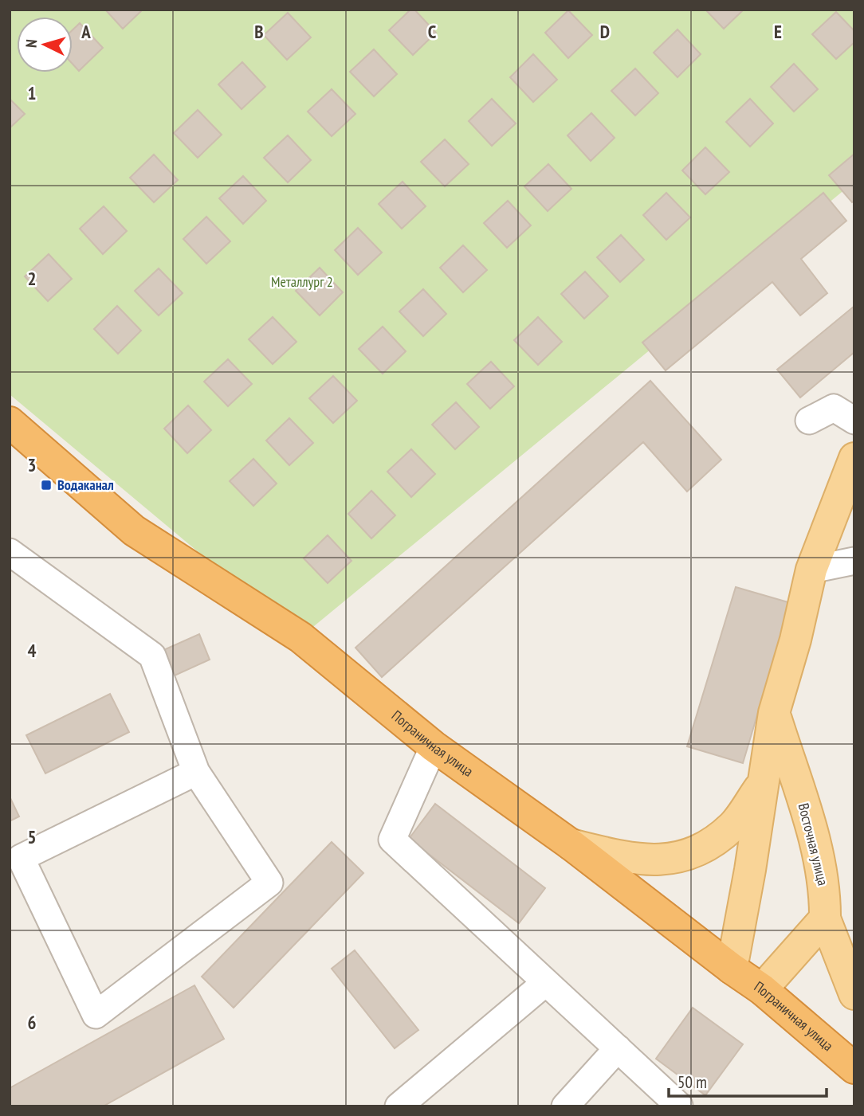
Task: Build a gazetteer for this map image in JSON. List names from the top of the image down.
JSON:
{
  "streets": {
    "highway": ["Пограничная улица"],
    "main road": ["Восточная улица"]
  },
  "parks": ["Металлург 2"],
  "places": {
    "transit": ["Водаканал"]
  },
  "scale_bar": "50 m",
  "north": "left",
  "grid": {
    "columns": [
      "A",
      "B",
      "C",
      "D",
      "E"
    ],
    "rows": [
      "1",
      "2",
      "3",
      "4",
      "5",
      "6"
    ]
  }
}
